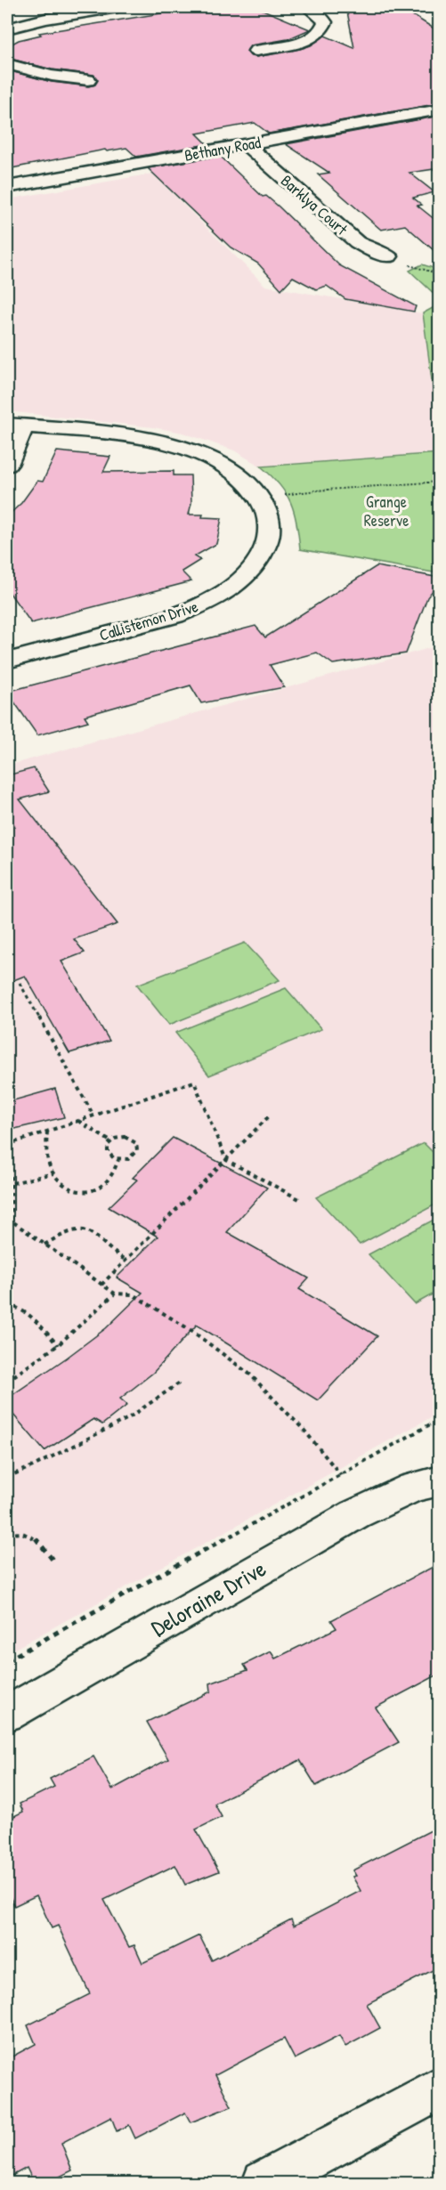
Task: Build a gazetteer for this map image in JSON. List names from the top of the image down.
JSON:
{
  "streets": {
    "street": [
      "Bethany Road",
      "Barklya Court",
      "Callistemon Drive",
      "Deloraine Drive"
    ]
  },
  "crossings": [
    ["Bethany Road", "Barklya Court"]
  ],
  "parks": ["Grange Reserve"]
}
